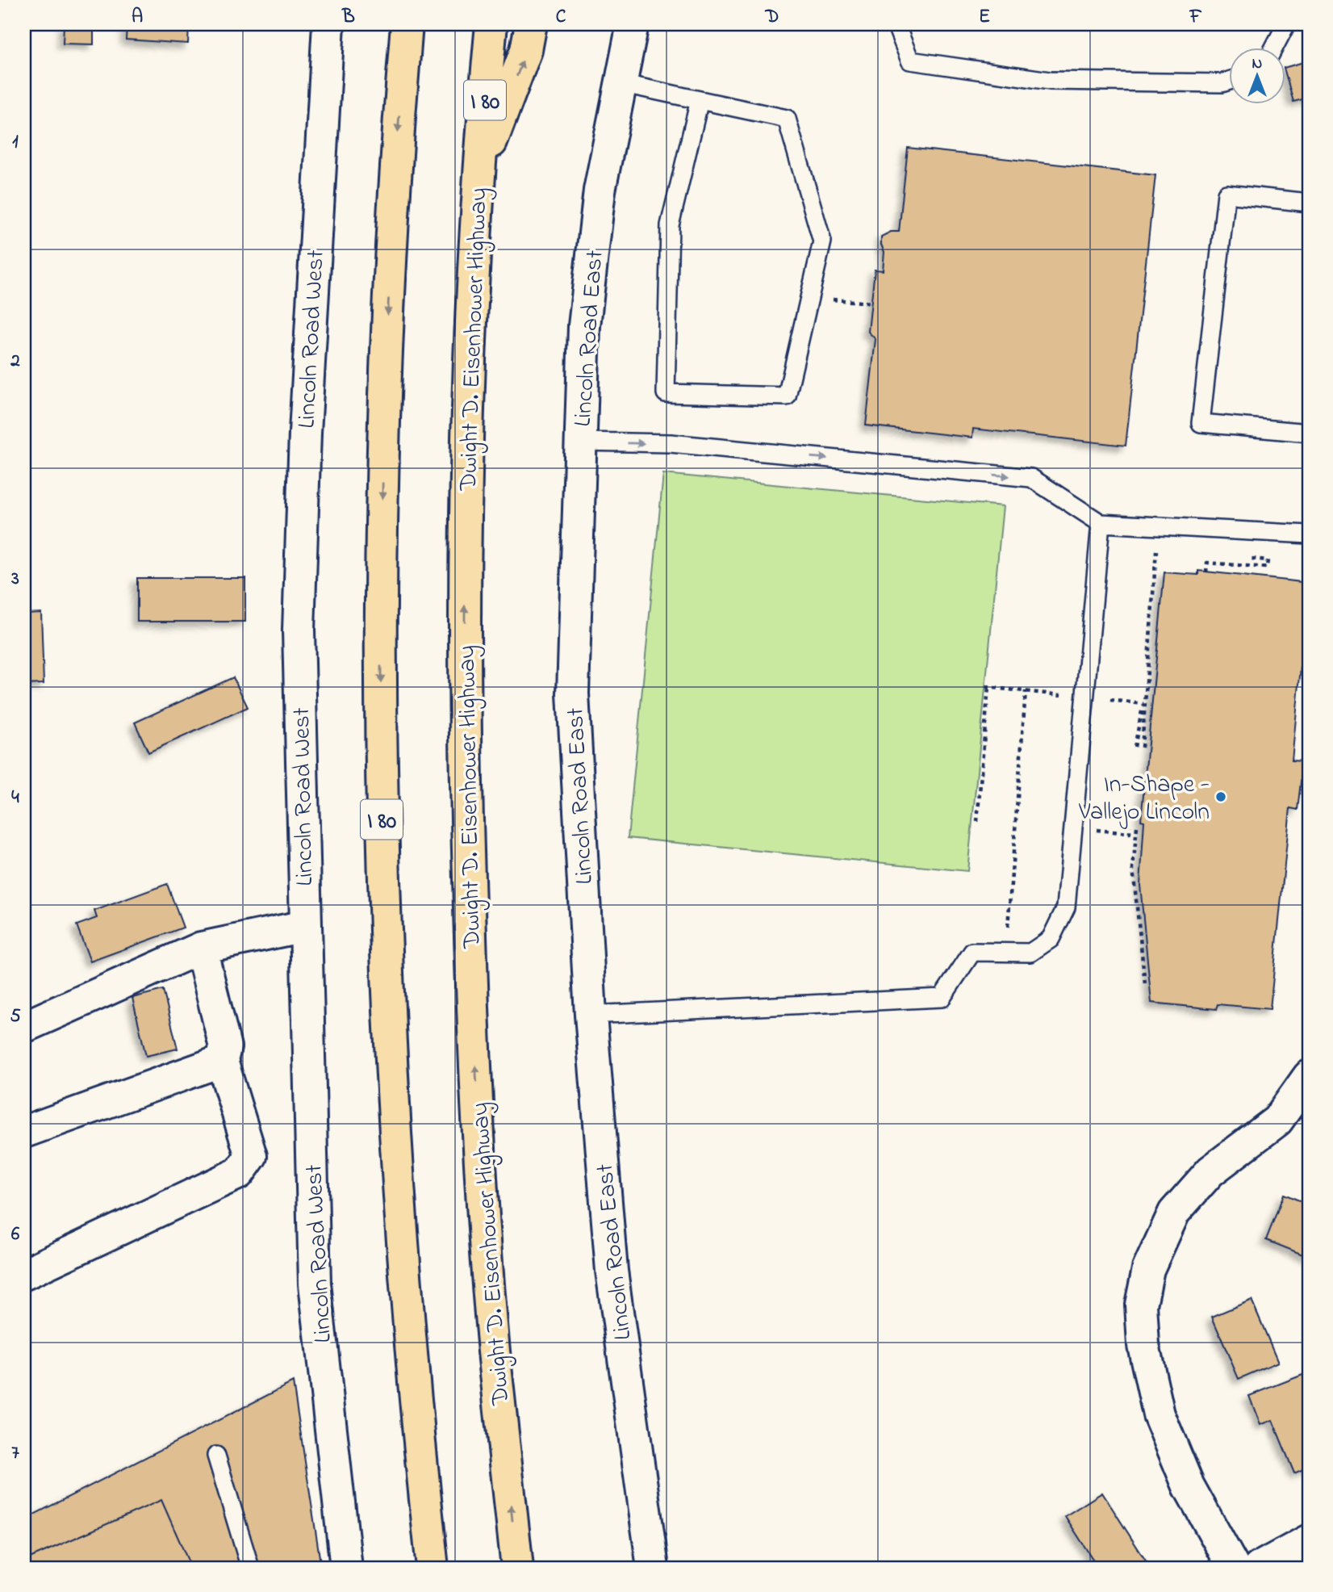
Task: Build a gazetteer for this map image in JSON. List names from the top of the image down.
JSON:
{
  "streets": {
    "highway": ["I 80", "Dwight D. Eisenhower Highway"],
    "street": ["Lincoln Road East", "Lincoln Road West"]
  },
  "places": ["In-Shape - Vallejo Lincoln"],
  "north": "top",
  "grid": {
    "columns": [
      "A",
      "B",
      "C",
      "D",
      "E",
      "F"
    ],
    "rows": [
      "1",
      "2",
      "3",
      "4",
      "5",
      "6",
      "7"
    ]
  }
}
